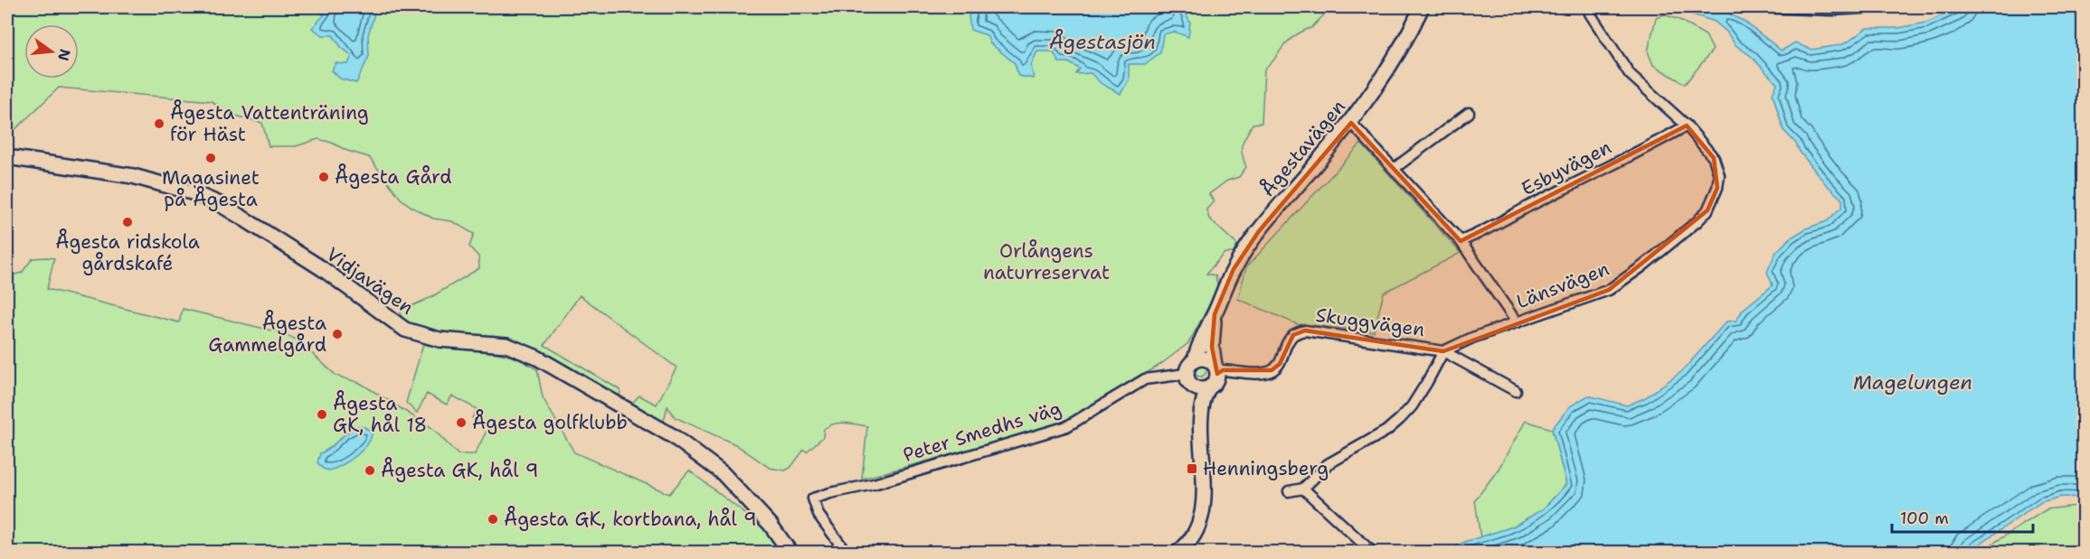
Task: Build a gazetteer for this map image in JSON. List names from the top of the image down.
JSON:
{
  "streets": {
    "street": [
      "Ågestavägen",
      "Esbyvägen",
      "Vidjavägen",
      "Länsvägen",
      "Skuggvägen",
      "Peter Smedhs väg"
    ]
  },
  "crossings": [
    ["Ågestavägen", "Skuggvägen"],
    ["Ågestavägen", "Peter Smedhs väg"],
    ["Esbyvägen", "Länsvägen"],
    ["Länsvägen", "Skuggvägen"],
    ["Skuggvägen", "Peter Smedhs väg"]
  ],
  "water": ["Ågestasjön", "Magelungen"],
  "parks": ["Orlångens naturreservat"],
  "places": {
    "other": [
      "Ågesta Vattenträning för Häst",
      "Magasinet på Ågesta",
      "Ågesta Gård",
      "Ågesta ridskola gårdskafé",
      "Ågesta Gammelgård",
      "Ågesta GK, hål 18",
      "Ågesta golfklubb",
      "Ågesta GK, hål 9",
      "Ågesta GK, kortbana, hål 9"
    ],
    "transit": ["Henningsberg"]
  },
  "scale_bar": "100 m",
  "north": "right"
}
